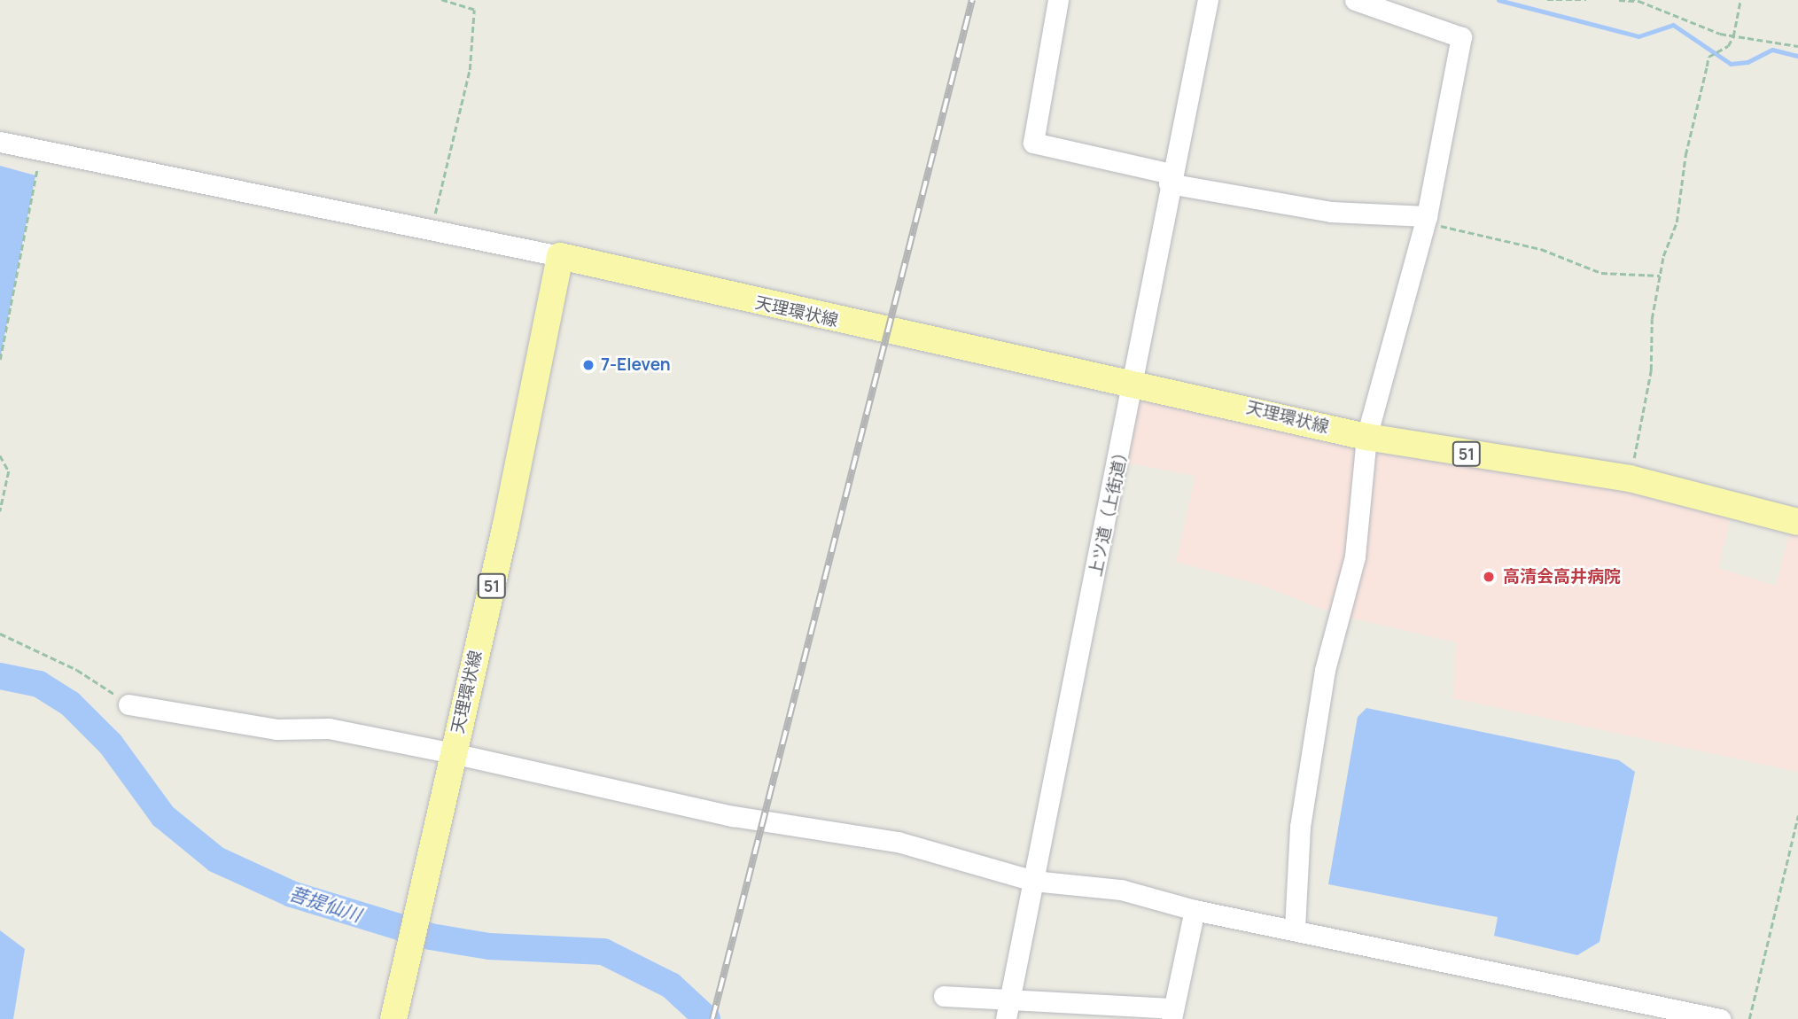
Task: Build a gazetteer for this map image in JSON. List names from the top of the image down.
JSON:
{
  "streets": {
    "main road": ["天理環状線", "51"],
    "street": ["上ツ道（上街道）"]
  },
  "crossings": [
    ["天理環状線", "上ツ道（上街道）"]
  ],
  "water": ["菩提仙川"],
  "places": ["7-Eleven", "高清会高井病院"]
}
